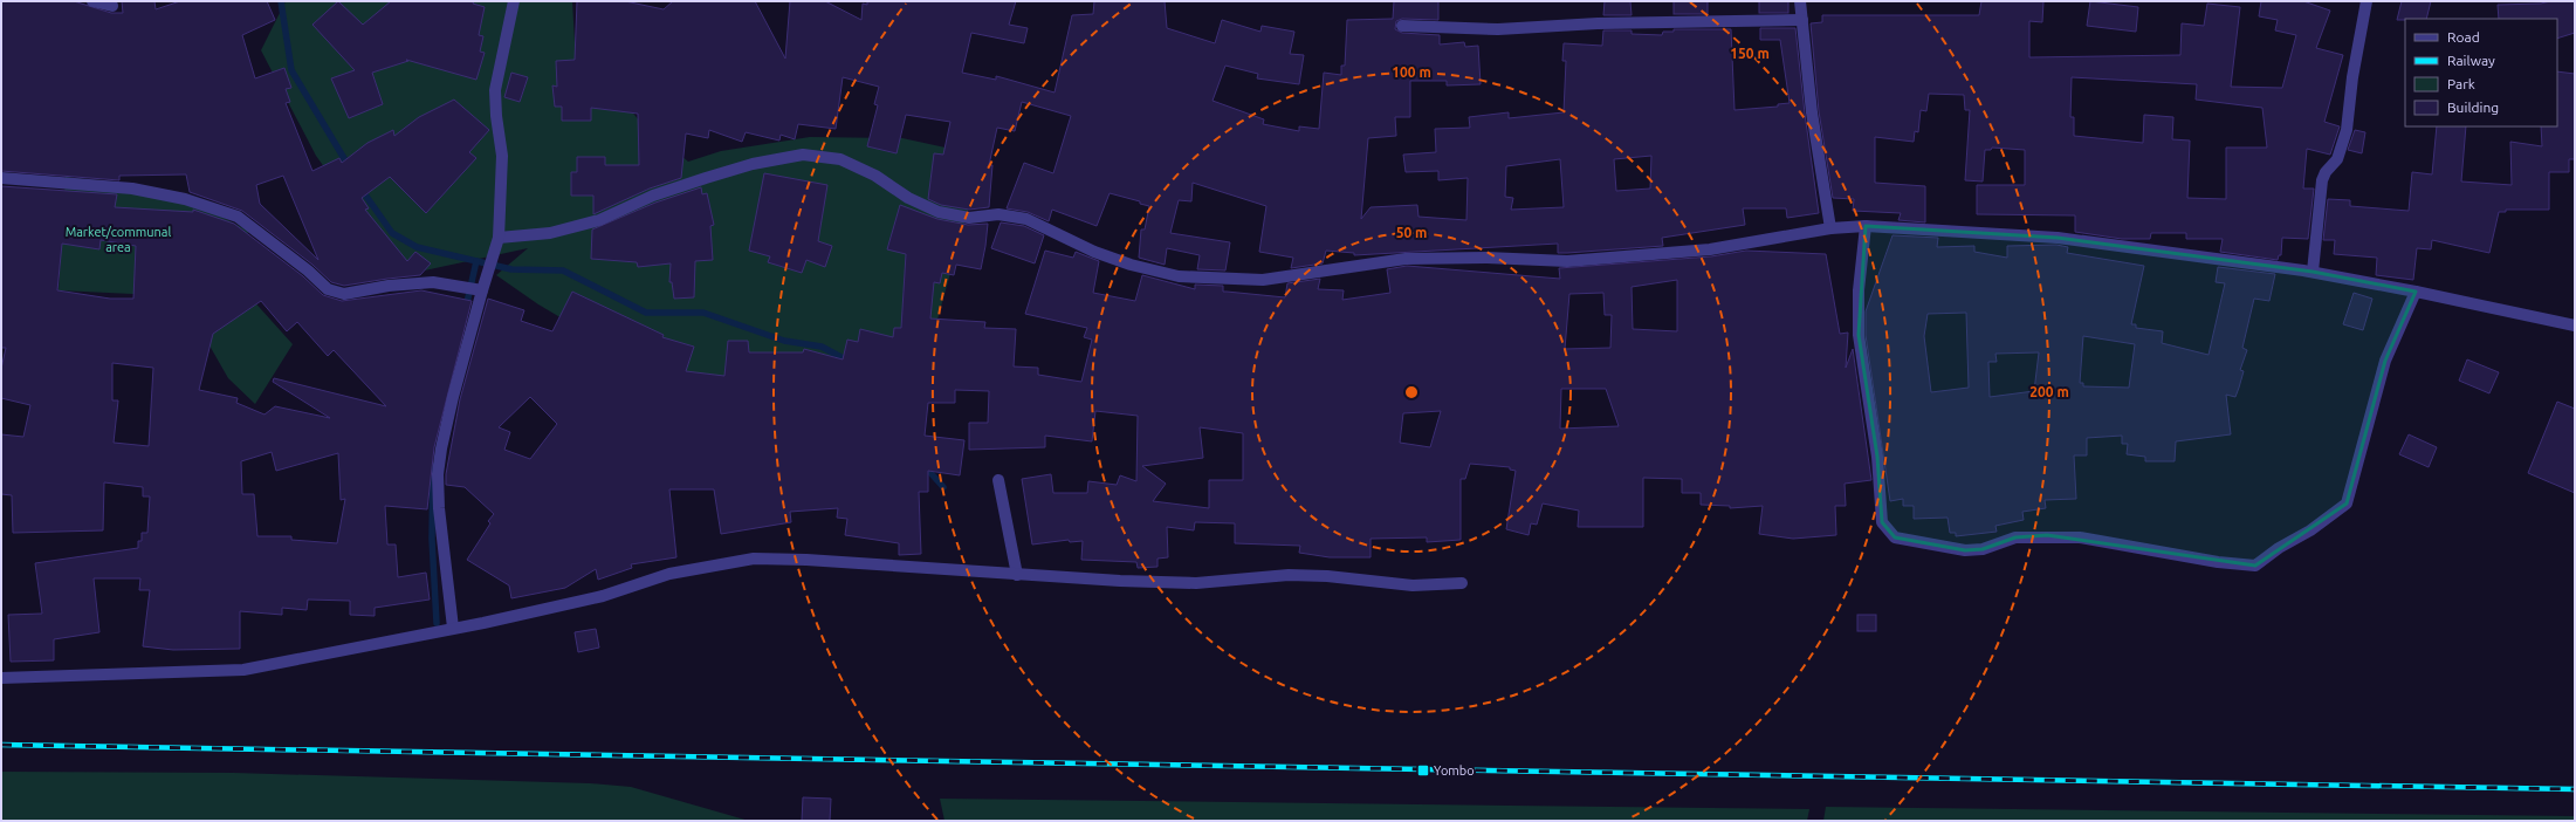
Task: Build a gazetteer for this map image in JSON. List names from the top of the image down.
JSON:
{
  "parks": ["Market/communal area"],
  "places": {
    "transit": ["Yombo"]
  },
  "legend": [
    "Road",
    "Railway",
    "Park",
    "Building"
  ],
  "rings": [
    "150 m",
    "100 m",
    "50 m",
    "200 m"
  ]
}
